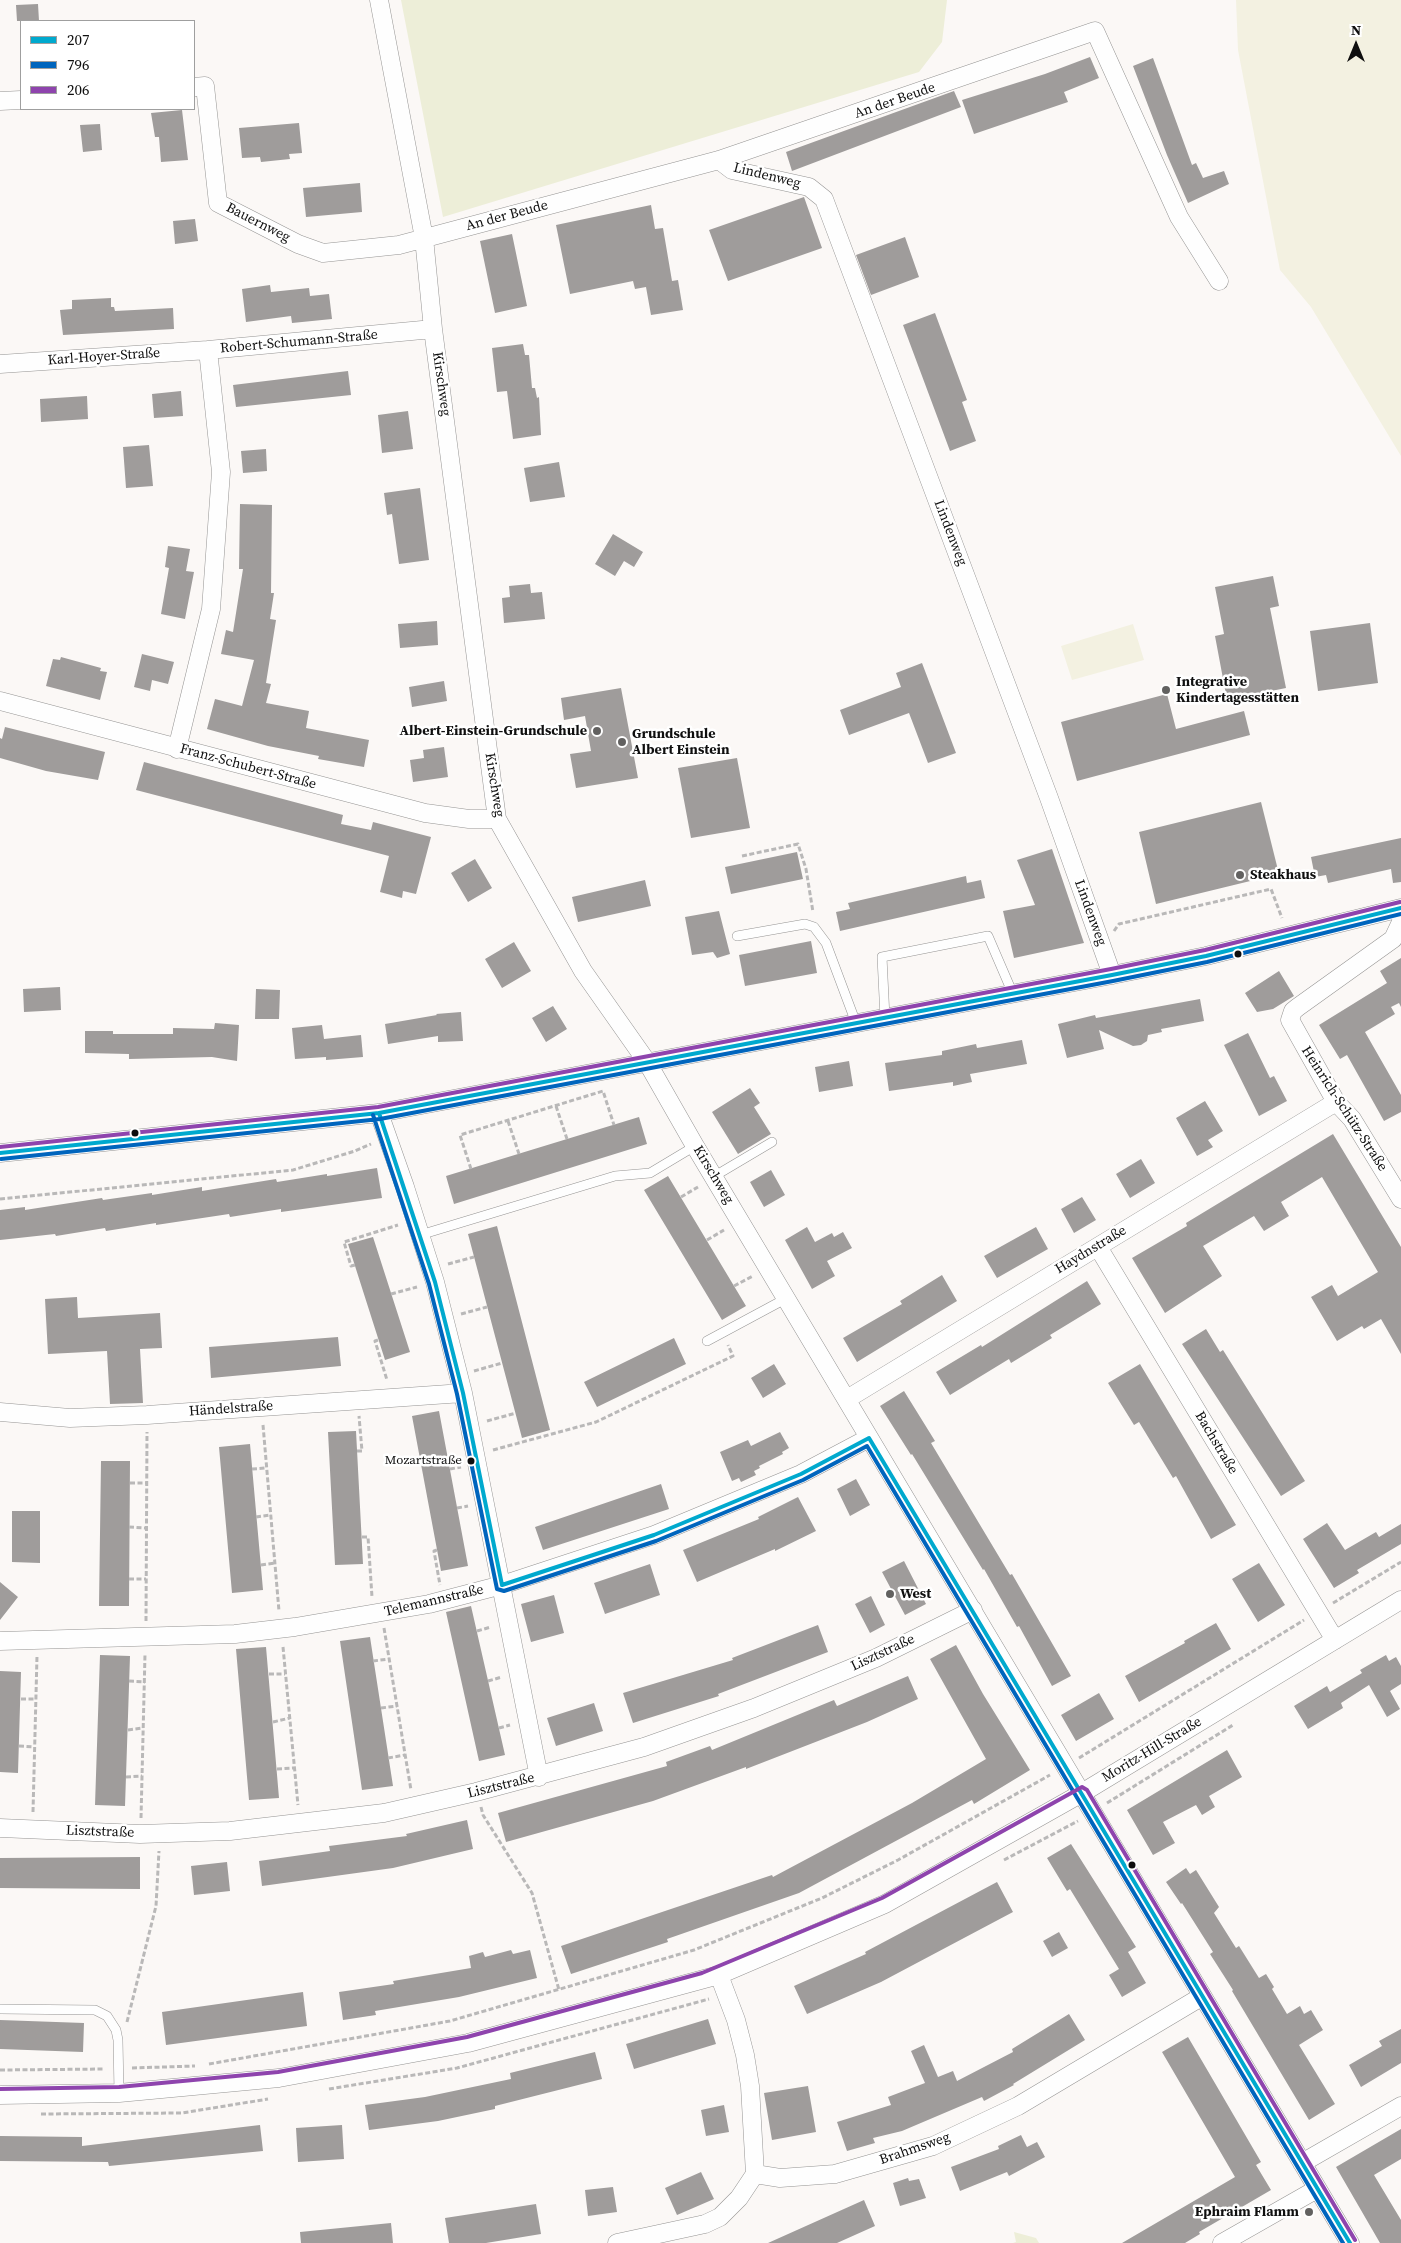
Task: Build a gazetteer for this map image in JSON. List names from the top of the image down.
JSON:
{
  "streets": {
    "street": [
      "An der Beude",
      "Lindenweg",
      "Bauernweg",
      "Robert-Schumann-Straße",
      "Karl-Hoyer-Straße",
      "Kirschweg",
      "Franz-Schubert-Straße",
      "Heinrich-Schütz-Straße",
      "Haydnstraße",
      "Händelstraße",
      "Bachstraße",
      "Telemannstraße",
      "Lisztstraße",
      "Moritz-Hill-Straße",
      "Brahmsweg"
    ]
  },
  "crossings": [
    ["An der Beude", "Lindenweg"],
    ["An der Beude", "Bauernweg"],
    ["An der Beude", "Kirschweg"],
    ["Bauernweg", "Kirschweg"],
    ["Robert-Schumann-Straße", "Karl-Hoyer-Straße"],
    ["Robert-Schumann-Straße", "Kirschweg"],
    ["Robert-Schumann-Straße", "Franz-Schubert-Straße"],
    ["Kirschweg", "Franz-Schubert-Straße"],
    ["Kirschweg", "Haydnstraße"],
    ["Kirschweg", "Telemannstraße"],
    ["Kirschweg", "Lisztstraße"],
    ["Kirschweg", "Moritz-Hill-Straße"],
    ["Kirschweg", "Brahmsweg"],
    ["Heinrich-Schütz-Straße", "Haydnstraße"],
    ["Haydnstraße", "Bachstraße"],
    ["Bachstraße", "Moritz-Hill-Straße"]
  ],
  "places": [
    "Integrative Kindertagesstätten",
    "Albert-Einstein-Grundschule",
    "Grundschule Albert Einstein",
    "Steakhaus",
    "Mozartstraße",
    "West",
    "Ephraim Flamm"
  ],
  "lines": ["transit line 206", "transit line 207", "transit line 796"],
  "legend": ["207", "796", "206"],
  "north": "top"
}
